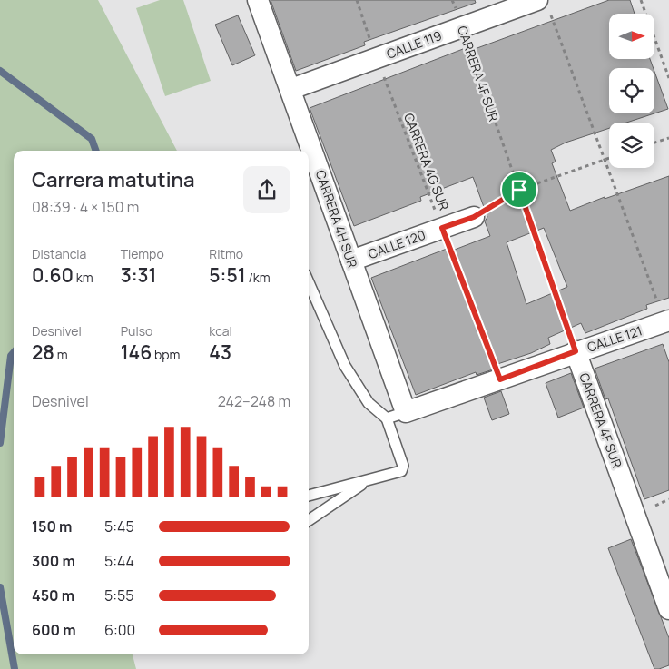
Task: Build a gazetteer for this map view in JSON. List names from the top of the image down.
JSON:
{
  "streets": {
    "street": [
      "CALLE 119",
      "CARRERA 4F SUR",
      "CARRERA 4H SUR",
      "CALLE 120",
      "CALLE 121"
    ],
    "path": ["CARRERA 4G SUR"]
  },
  "crossings": [
    ["CALLE 119", "CARRERA 4F SUR"],
    ["CALLE 119", "CARRERA 4G SUR"],
    ["CALLE 119", "CARRERA 4H SUR"],
    ["CARRERA 4F SUR", "CALLE 121"],
    ["CARRERA 4G SUR", "CALLE 120"],
    ["CARRERA 4G SUR", "CALLE 121"],
    ["CARRERA 4H SUR", "CALLE 120"],
    ["CARRERA 4H SUR", "CALLE 121"]
  ],
  "north": "right",
  "page": {
    "heading": ["Carrera matutina", "08:39 · 4 × 150 m"],
    "stats": [
      ["Distancia", "0.60 km"],
      ["Tiempo", "3:31"],
      ["Ritmo", "5:51 /km"],
      ["Desnivel", "28 m"],
      ["Pulso", "146 bpm"],
      ["kcal", "43"]
    ],
    "chart": ["Desnivel", "242–248 m"],
    "list": [
      {
        "name": "150 m",
        "note": "5:45"
      },
      {
        "name": "300 m",
        "note": "5:44"
      },
      {
        "name": "450 m",
        "note": "5:55"
      },
      {
        "name": "600 m",
        "note": "6:00"
      }
    ]
  }
}
